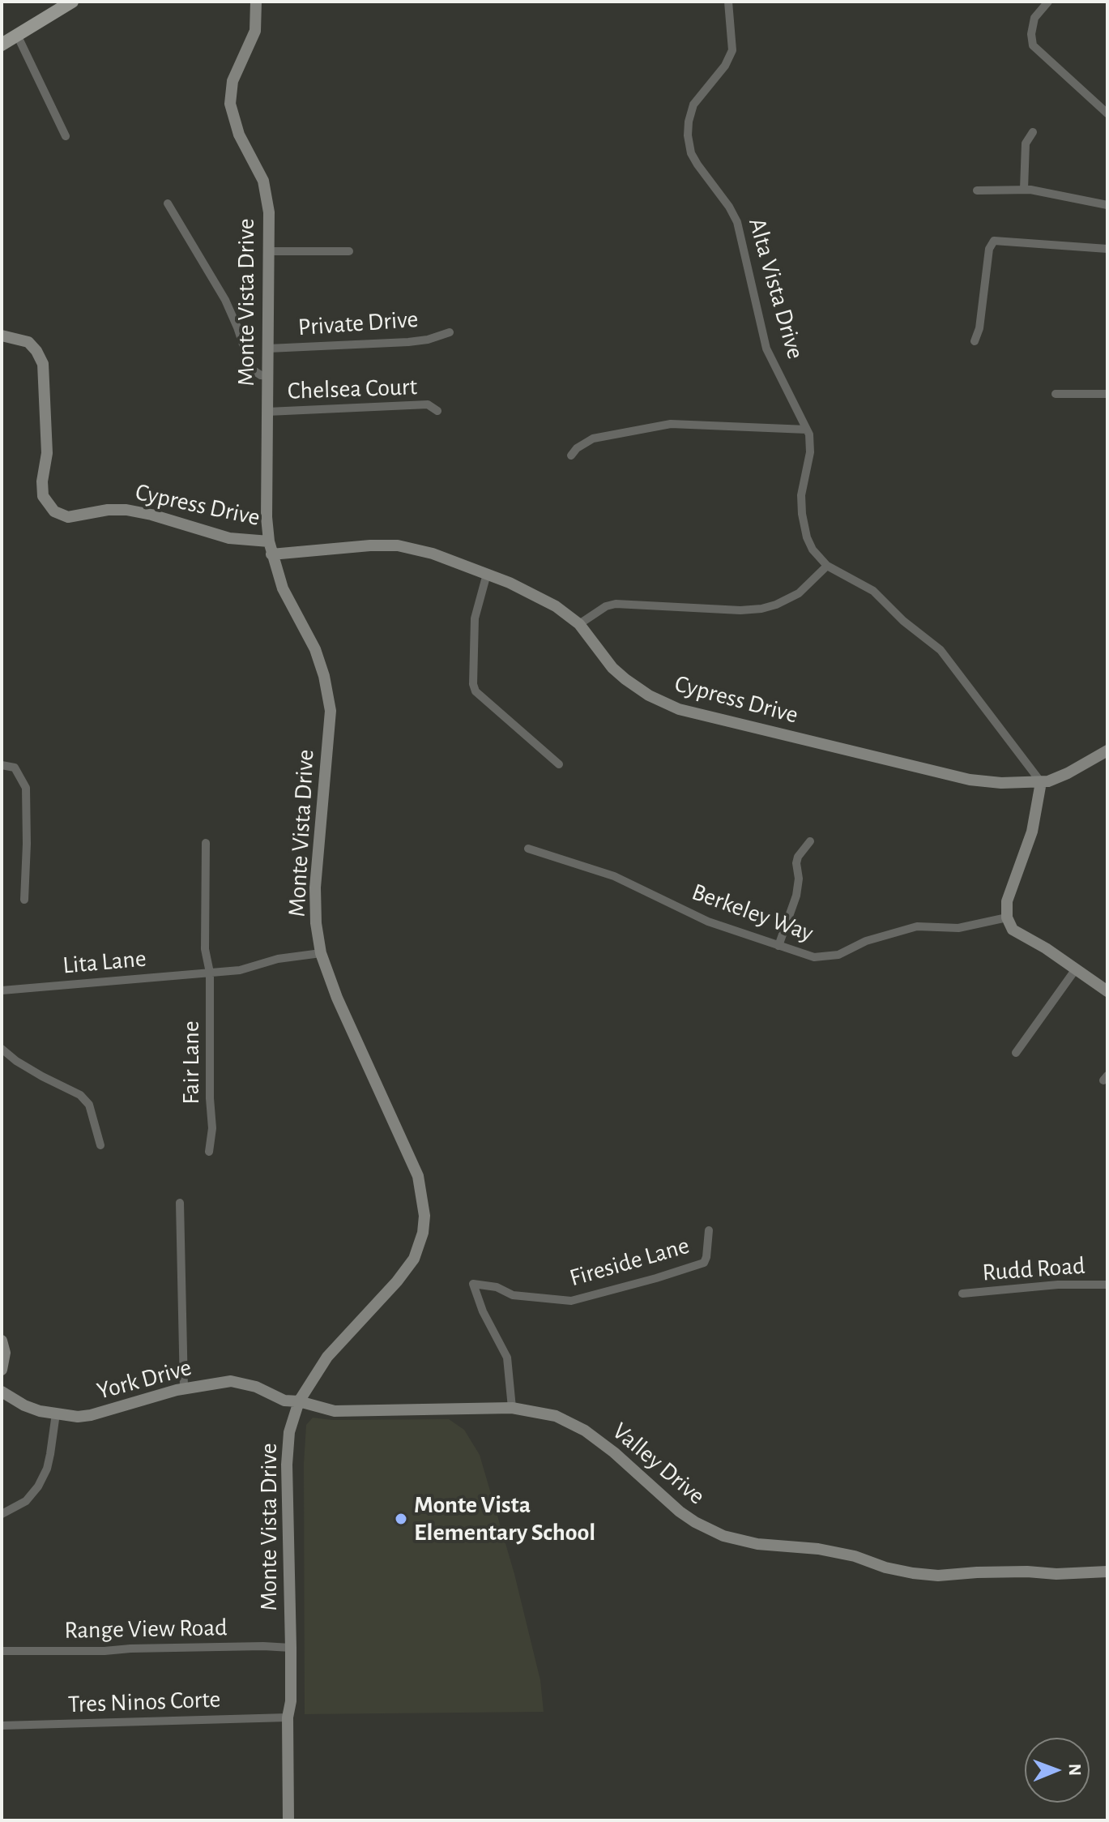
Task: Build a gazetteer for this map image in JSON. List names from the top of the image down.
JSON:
{
  "streets": {
    "main road": [
      "Monte Vista Drive",
      "Cypress Drive",
      "York Drive",
      "Valley Drive"
    ],
    "street": [
      "Alta Vista Drive",
      "Private Drive",
      "Chelsea Court",
      "Berkeley Way",
      "Lita Lane",
      "Fair Lane",
      "Fireside Lane",
      "Rudd Road",
      "Range View Road",
      "Tres Ninos Corte"
    ]
  },
  "crossings": [
    ["Alta Vista Drive", "Cypress Drive"],
    ["Monte Vista Drive", "Private Drive"],
    ["Monte Vista Drive", "Chelsea Court"],
    ["Monte Vista Drive", "Cypress Drive"],
    ["Monte Vista Drive", "Lita Lane"],
    ["Monte Vista Drive", "York Drive"],
    ["Monte Vista Drive", "Valley Drive"],
    ["Monte Vista Drive", "Range View Road"],
    ["Monte Vista Drive", "Tres Ninos Corte"],
    ["Lita Lane", "Fair Lane"],
    ["Fireside Lane", "Valley Drive"],
    ["York Drive", "Valley Drive"]
  ],
  "places": ["Monte Vista Elementary School"],
  "north": "right"
}
